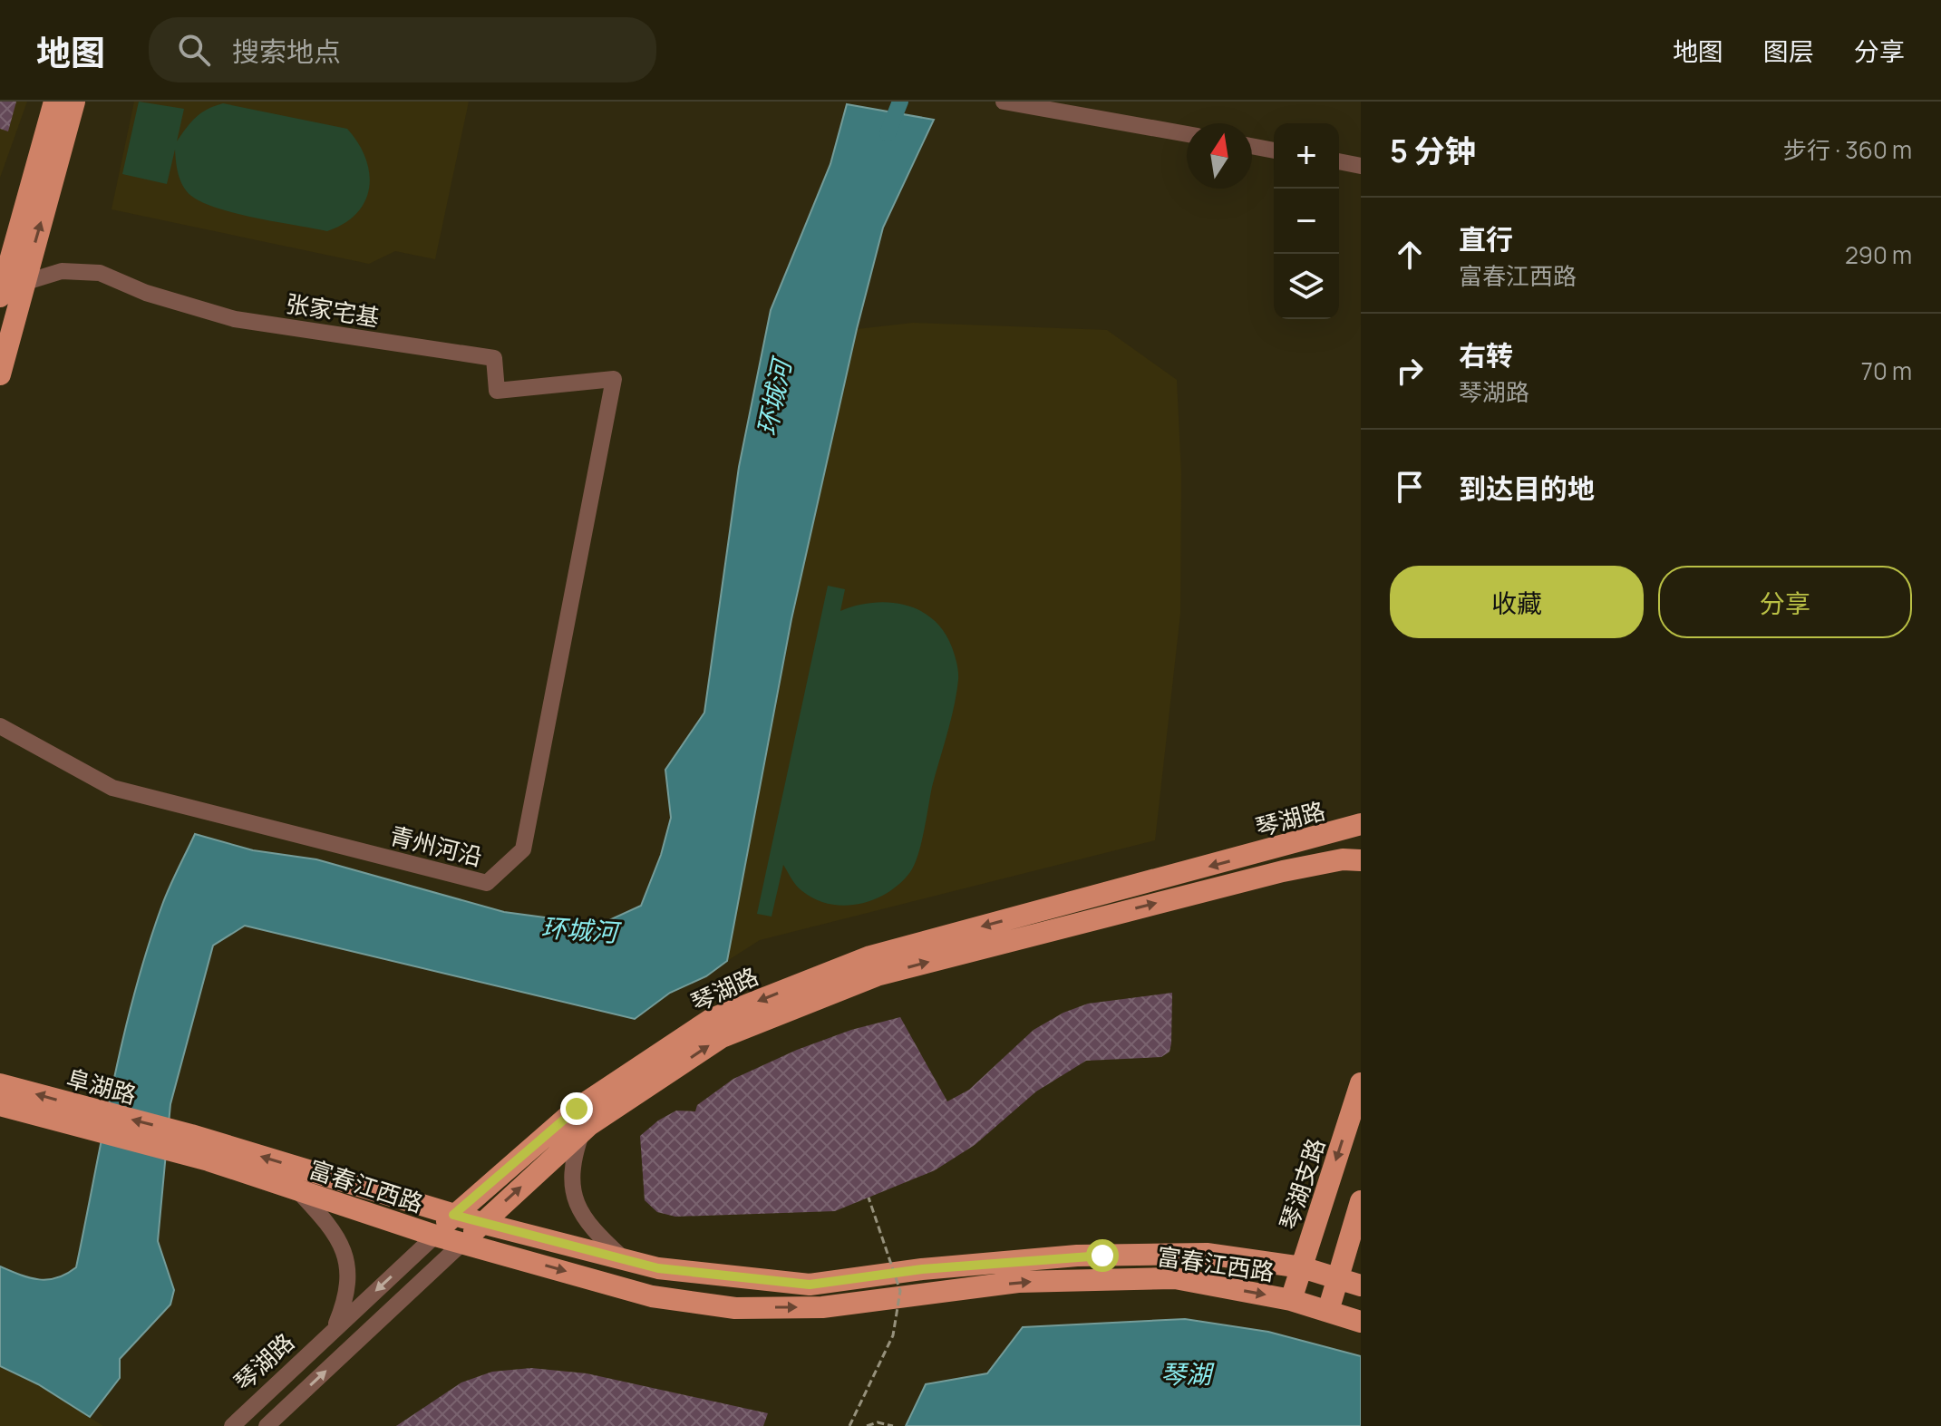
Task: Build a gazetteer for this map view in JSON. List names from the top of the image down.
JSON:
{
  "streets": {
    "main road": [
      "琴湖路",
      "阜湖路",
      "琴湖支路",
      "富春江西路"
    ],
    "street": ["张家宅基", "青州河沿"]
  },
  "crossings": [
    ["张家宅基", "青州河沿"],
    ["琴湖路", "富春江西路"],
    ["阜湖路", "富春江西路"],
    ["琴湖支路", "富春江西路"]
  ],
  "water": ["环城河", "琴湖"],
  "north": "top",
  "page": {
    "header": "地图",
    "search": "搜索地点",
    "nav": ["地图", "图层", "分享"],
    "heading": ["5 分钟", "步行 · 360 m"],
    "map_buttons": ["+", "−"],
    "list": [
      ["直行", "富春江西路", "290 m"],
      ["右转", "琴湖路", "70 m"],
      "到达目的地"
    ],
    "buttons": ["收藏", "分享"]
  }
}
